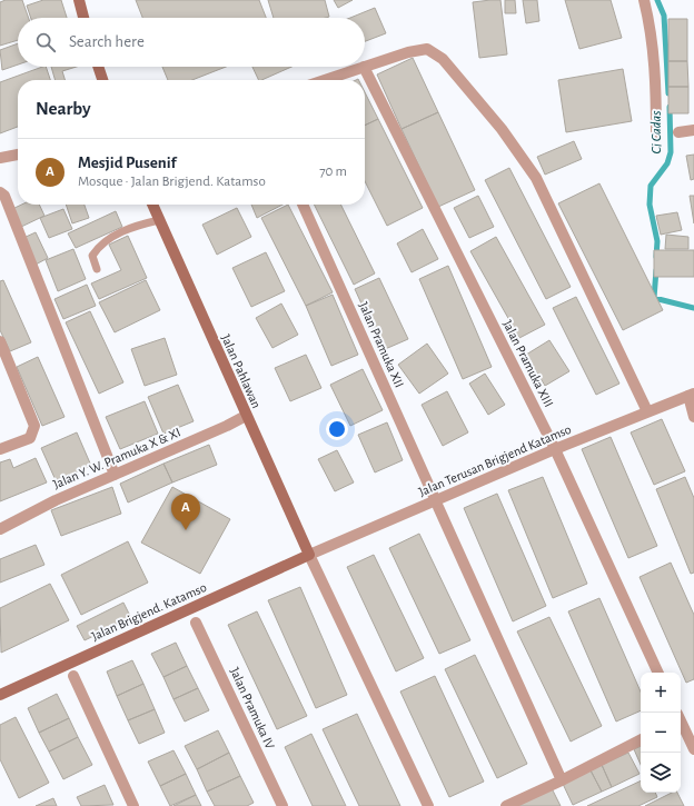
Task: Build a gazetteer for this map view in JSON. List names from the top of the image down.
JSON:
{
  "streets": {
    "main road": ["Jalan Pahlawan", "Jalan Brigjend. Katamso"],
    "street": [
      "Jalan Pramuka XII",
      "Jalan Pramuka XIII",
      "Jalan Y. W. Pramuka X & XI",
      "Jalan Terusan Brigjend Katamso",
      "Jalan Pramuka IV"
    ]
  },
  "crossings": [
    ["Jalan Pramuka XII", "Jalan Terusan Brigjend Katamso"],
    ["Jalan Pramuka XIII", "Jalan Terusan Brigjend Katamso"],
    ["Jalan Pahlawan", "Jalan Y. W. Pramuka X & XI"],
    ["Jalan Pahlawan", "Jalan Terusan Brigjend Katamso"],
    ["Jalan Pahlawan", "Jalan Brigjend. Katamso"],
    ["Jalan Terusan Brigjend Katamso", "Jalan Brigjend. Katamso"]
  ],
  "water": ["Ci Cadas"],
  "page": {
    "search": "Search here",
    "heading": "Nearby",
    "list": [
      {
        "mark": "A",
        "name": "Mesjid Pusenif",
        "note": "Mosque · Jalan Brigjend. Katamso",
        "value": "70 m"
      }
    ],
    "pins": "A",
    "map_buttons": ["+", "−"]
  }
}
